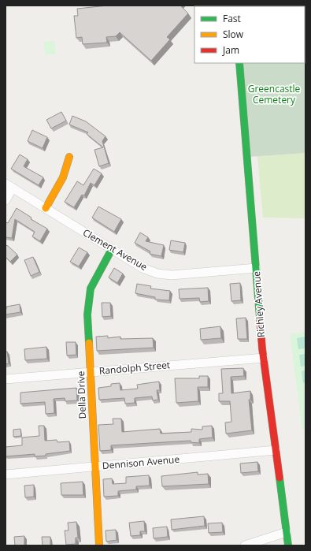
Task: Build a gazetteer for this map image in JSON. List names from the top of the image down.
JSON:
{
  "streets": {
    "street": [
      "Clement Avenue",
      "Richley Avenue",
      "Randolph Street",
      "Della Drive",
      "Dennison Avenue"
    ]
  },
  "crossings": [
    ["Clement Avenue", "Richley Avenue"],
    ["Clement Avenue", "Della Drive"],
    ["Richley Avenue", "Randolph Street"],
    ["Richley Avenue", "Dennison Avenue"],
    ["Randolph Street", "Della Drive"],
    ["Della Drive", "Dennison Avenue"]
  ],
  "parks": ["Greencastle Cemetery"],
  "legend": ["Fast", "Slow", "Jam"]
}
